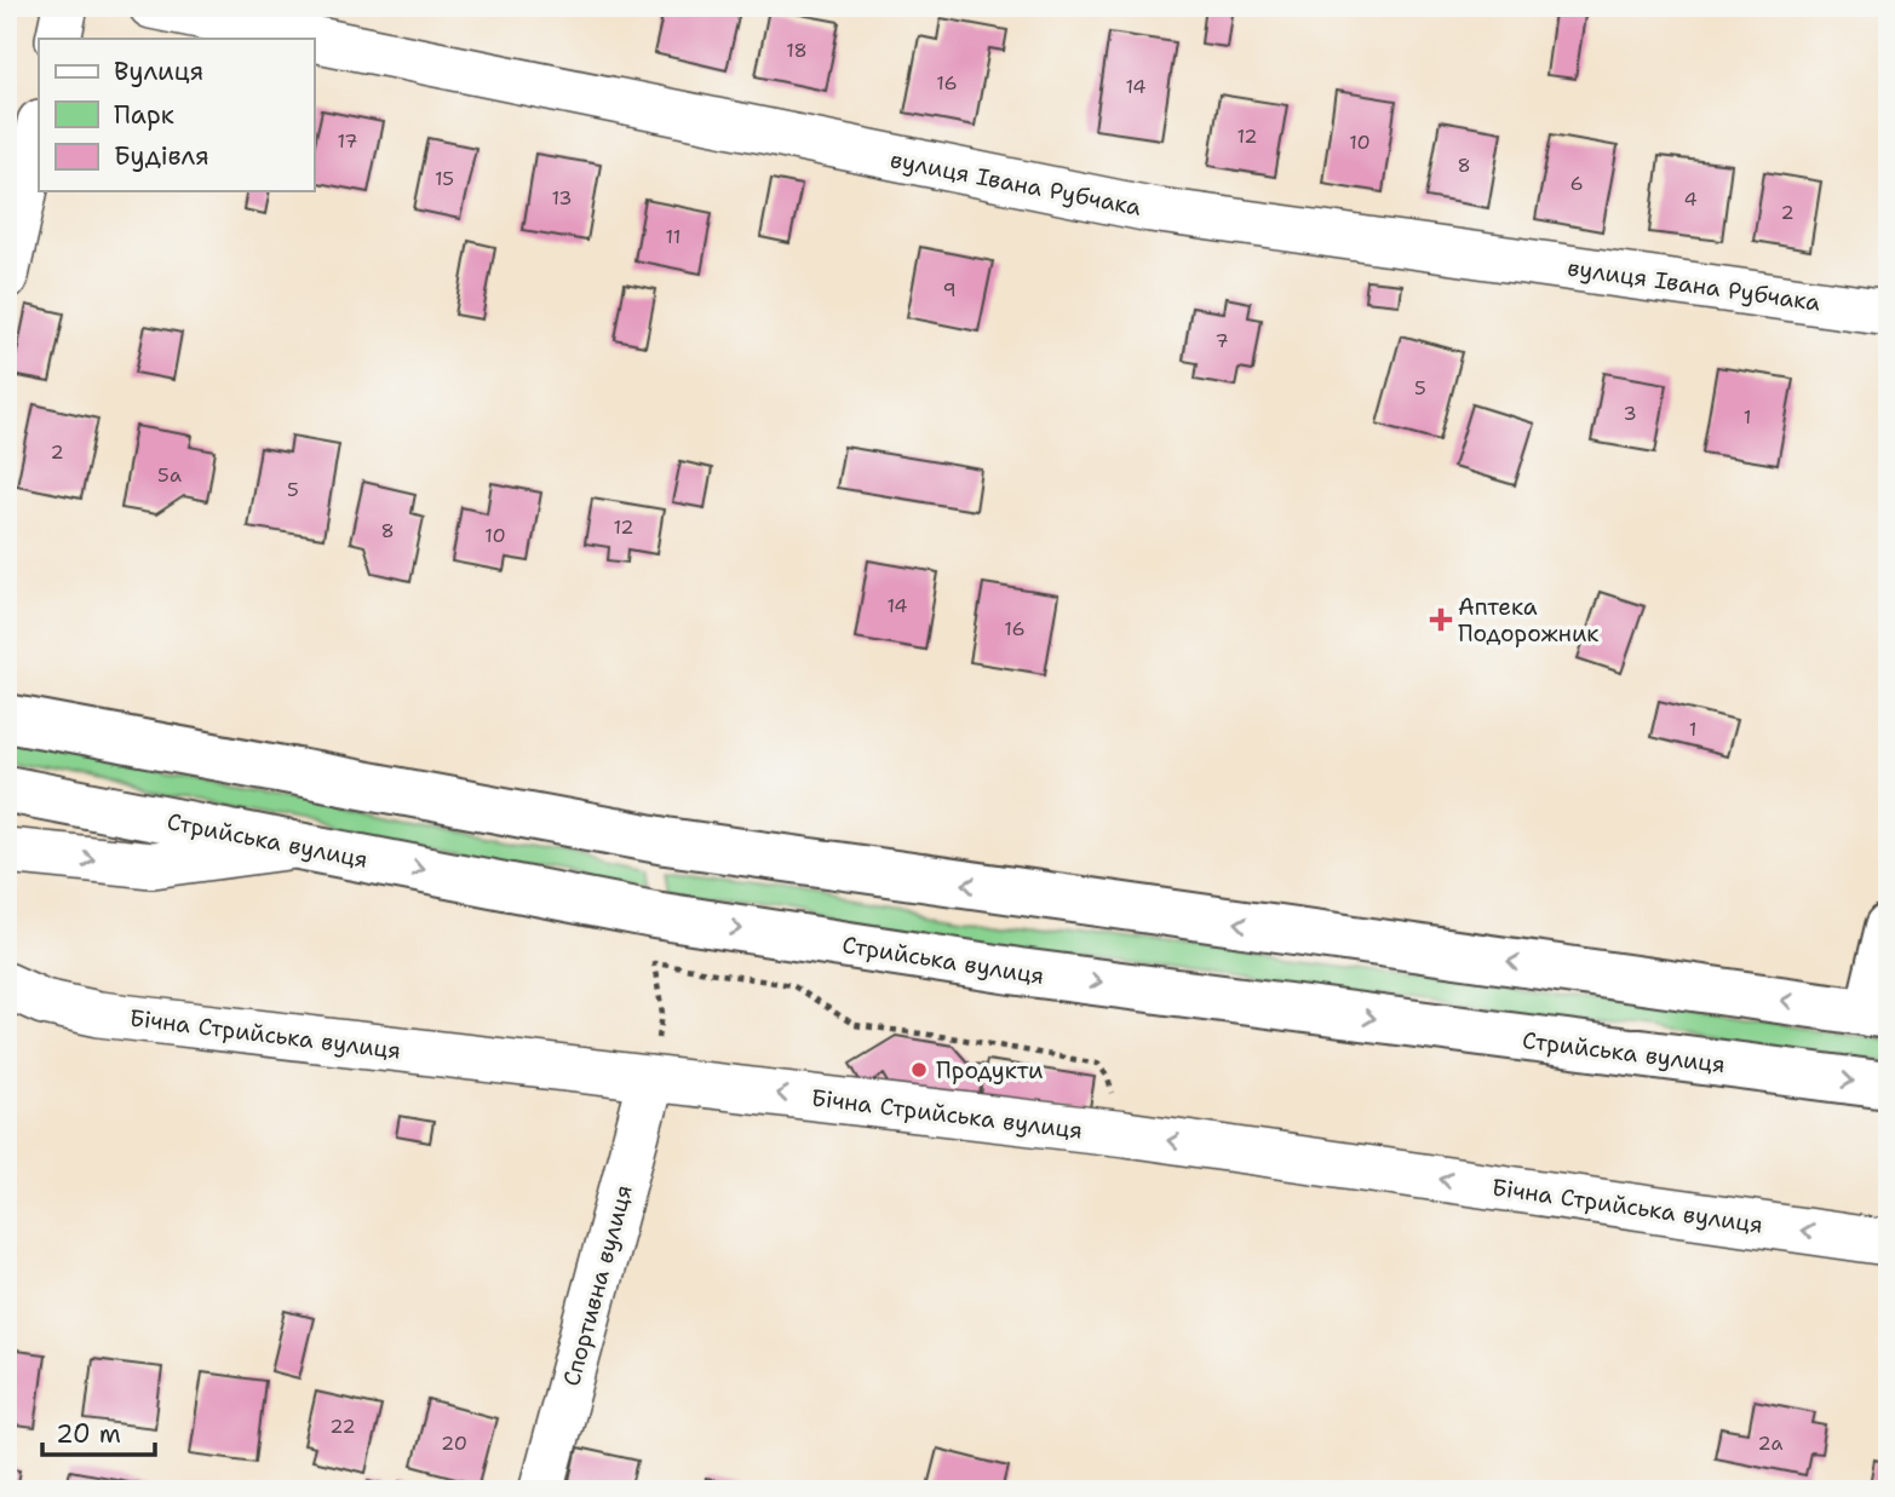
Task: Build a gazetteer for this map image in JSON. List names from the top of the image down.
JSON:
{
  "streets": {
    "main road": ["Стрийська вулиця"],
    "street": ["вулиця Івана Рубчака", "Бічна Стрийська вулиця", "Спортивна вулиця"]
  },
  "crossings": [
    ["Бічна Стрийська вулиця", "Спортивна вулиця"]
  ],
  "one_way": ["Бічна Стрийська вулиця"],
  "places": {
    "health": ["Аптека Подорожник"],
    "other": ["Продукти"]
  },
  "house_numbers": [
    "18",
    "16",
    "14",
    "12",
    "17",
    "10",
    "8",
    "15",
    "6",
    "13",
    "4",
    "2",
    "11",
    "9",
    "7",
    "5",
    "3",
    "1",
    "2",
    "5а",
    "5",
    "12",
    "8",
    "10",
    "14",
    "16",
    "1",
    "22",
    "20",
    "2а"
  ],
  "legend": ["Вулиця", "Парк", "Будівля"],
  "scale_bar": "20 m"
}
